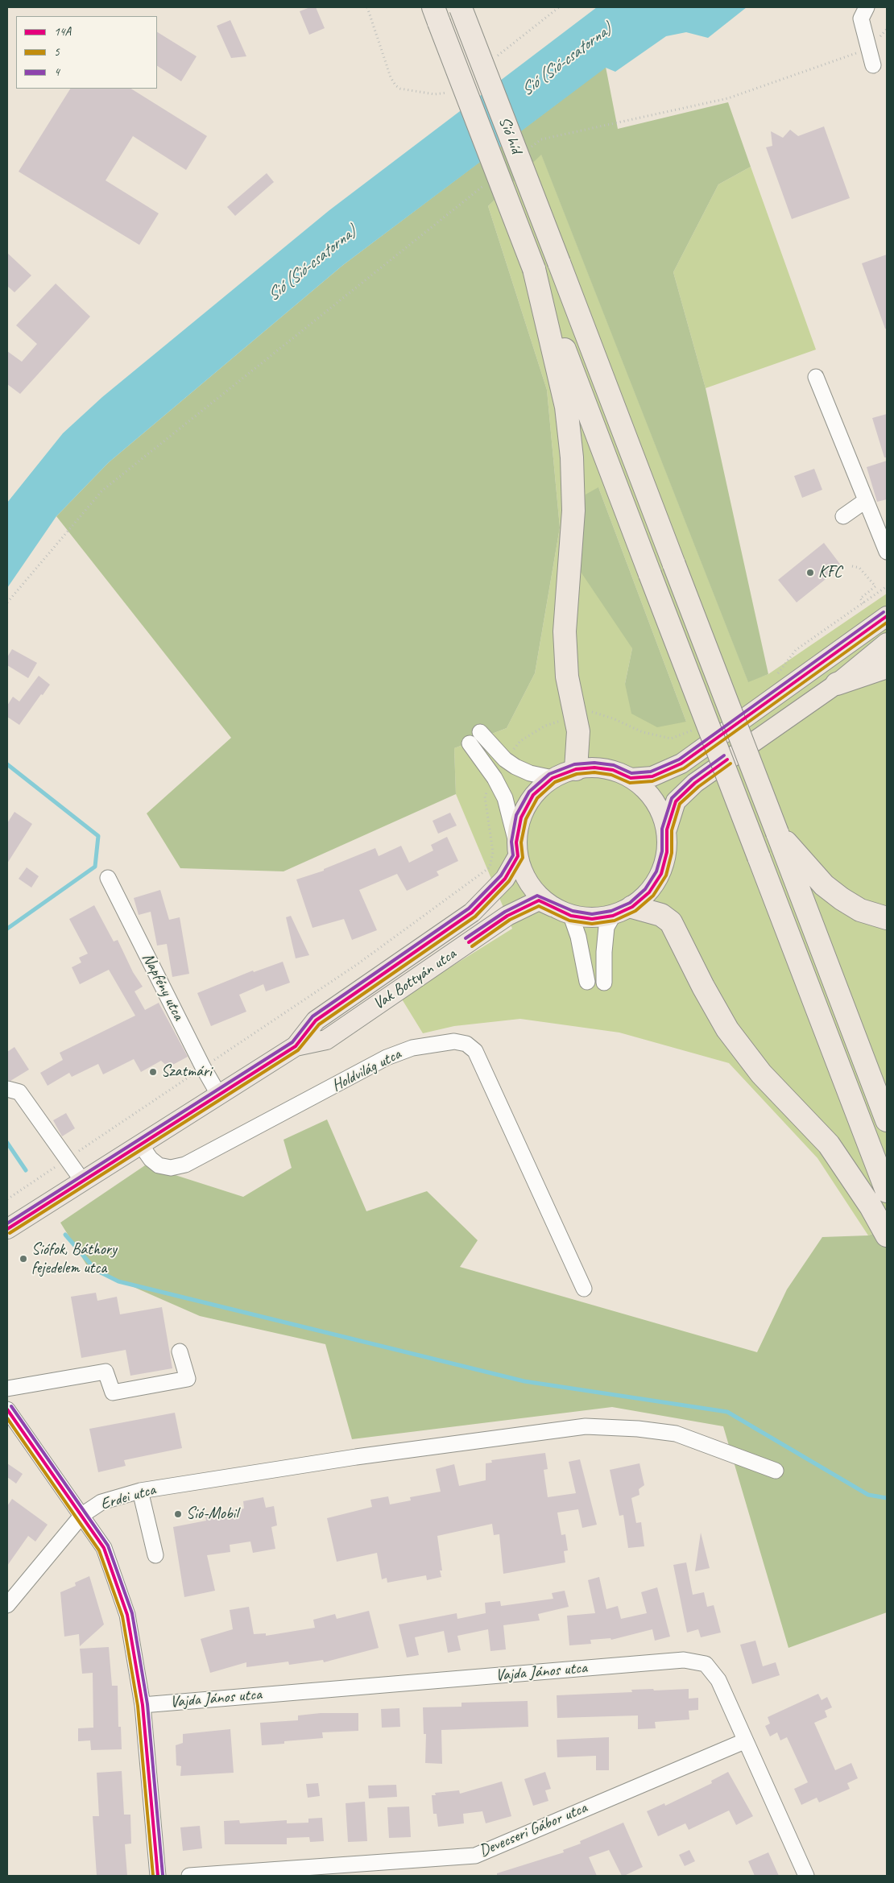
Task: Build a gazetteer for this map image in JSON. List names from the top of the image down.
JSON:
{
  "streets": {
    "highway": ["Sió híd"],
    "main road": ["Vak Bottyán utca"],
    "street": [
      "Napfény utca",
      "Holdvilág utca",
      "Erdei utca",
      "Vajda János utca",
      "Devecseri Gábor utca"
    ]
  },
  "crossings": [
    ["Vak Bottyán utca", "Napfény utca"],
    ["Vak Bottyán utca", "Holdvilág utca"],
    ["Vajda János utca", "Devecseri Gábor utca"]
  ],
  "water": ["Sió (Sió-csatorna)"],
  "places": [
    "KFC",
    "Szatmári",
    "Siófok, Báthory fejedelem utca",
    "Sió-Mobil"
  ],
  "lines": ["transit line 4", "transit line 14A", "transit line 5"],
  "legend": ["14A", "5", "4"]
}
